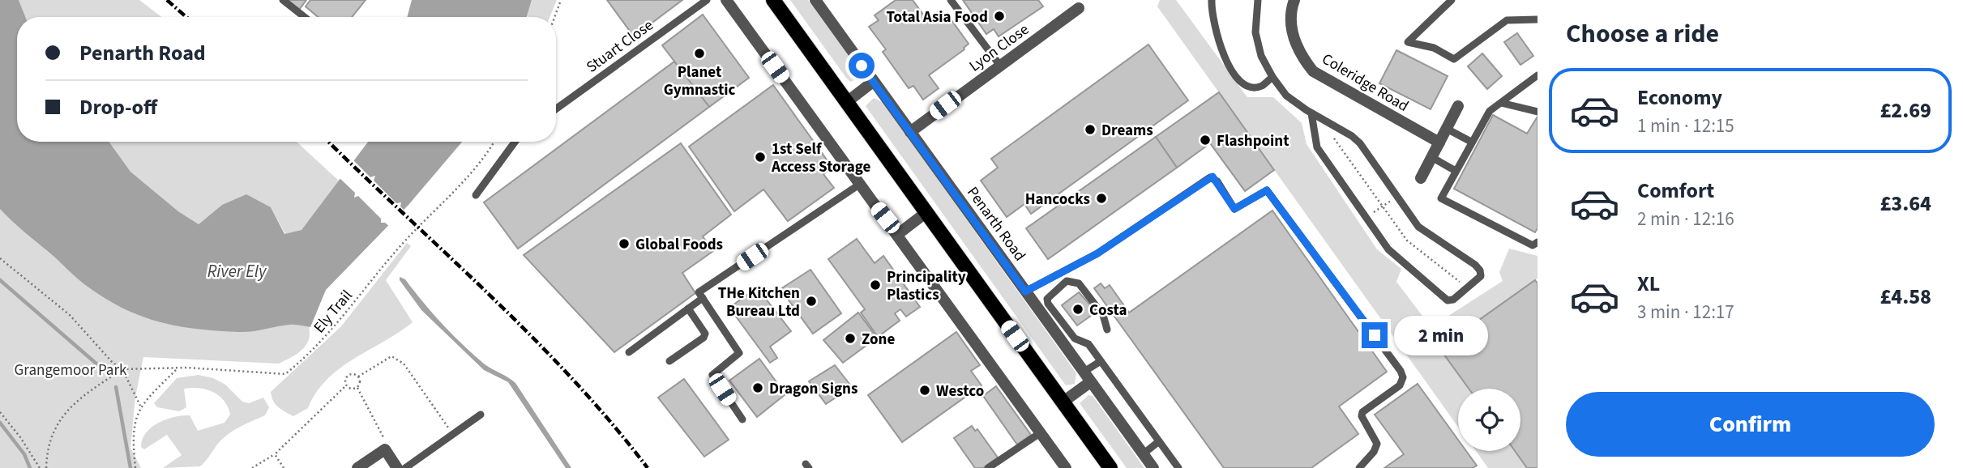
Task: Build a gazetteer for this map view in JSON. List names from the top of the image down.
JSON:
{
  "streets": {
    "street": ["Lyon Close", "Coleridge Road", "Penarth Road"],
    "lane": ["Stuart Close"],
    "path": ["Ely Trail"]
  },
  "crossings": [
    ["Lyon Close", "Penarth Road"]
  ],
  "water": ["River Ely"],
  "parks": ["Grangemoor Park"],
  "places": [
    "Total Asia Food",
    "Planet Gymnastic",
    "Dreams",
    "Flashpoint",
    "1st Self Access Storage",
    "Hancocks",
    "Global Foods",
    "Principality Plastics",
    "THe Kitchen Bureau Ltd",
    "Costa",
    "Zone",
    "Dragon Signs",
    "Westco"
  ],
  "page": {
    "heading": "Choose a ride",
    "banner": ["Penarth Road", "Drop-off"],
    "list": [
      {
        "name": "Economy",
        "note": "1 min · 12:15",
        "value": "£2.69"
      },
      {
        "name": "Comfort",
        "note": "2 min · 12:16",
        "value": "£3.64"
      },
      {
        "name": "XL",
        "note": "3 min · 12:17",
        "value": "£4.58"
      }
    ],
    "bubble": "2 min",
    "buttons": "Confirm"
  }
}
